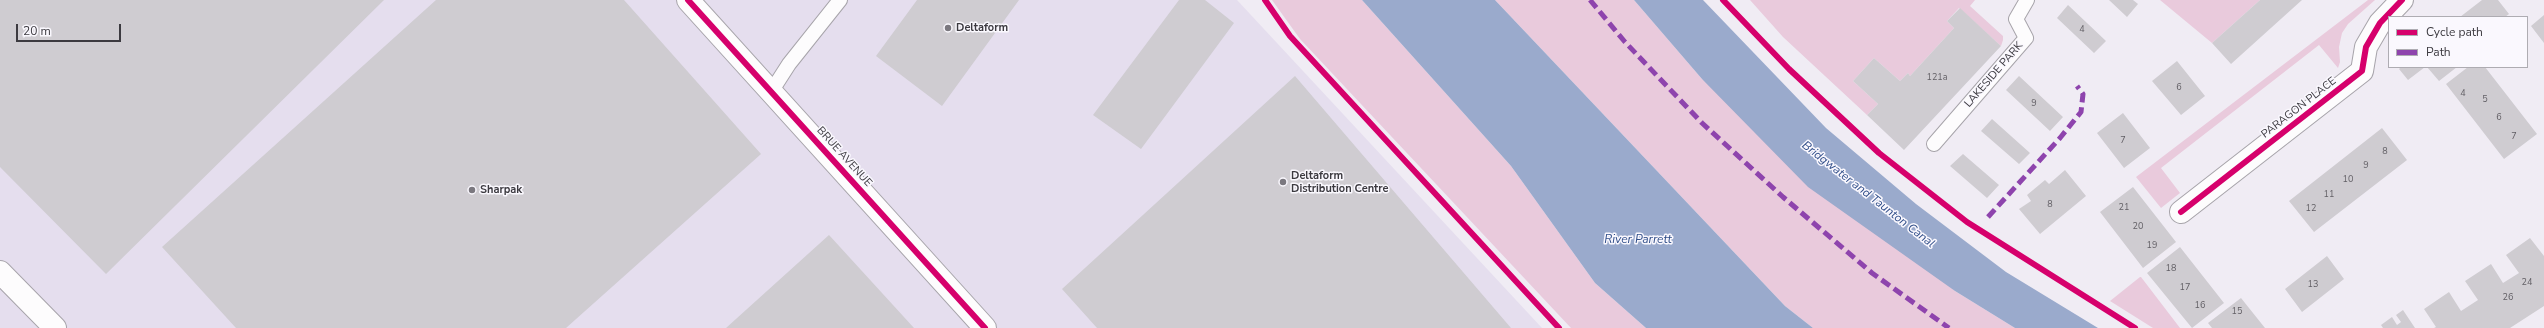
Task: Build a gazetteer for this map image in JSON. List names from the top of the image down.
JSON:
{
  "streets": {
    "street": ["PARAGON PLACE", "BRUE AVENUE"],
    "lane": ["LAKESIDE PARK"]
  },
  "water": ["Bridgwater and Taunton Canal", "River Parrett"],
  "places": ["Deltaform", "Deltaform Distribution Centre", "Sharpak"],
  "house_numbers": [
    "4",
    "121a",
    "6",
    "4",
    "5",
    "9",
    "6",
    "7",
    "7",
    "8",
    "9",
    "10",
    "11",
    "8",
    "21",
    "12",
    "20",
    "19",
    "18",
    "24",
    "13",
    "17",
    "26",
    "16",
    "15"
  ],
  "legend": ["Cycle path", "Path"],
  "scale_bar": "20 m"
}
